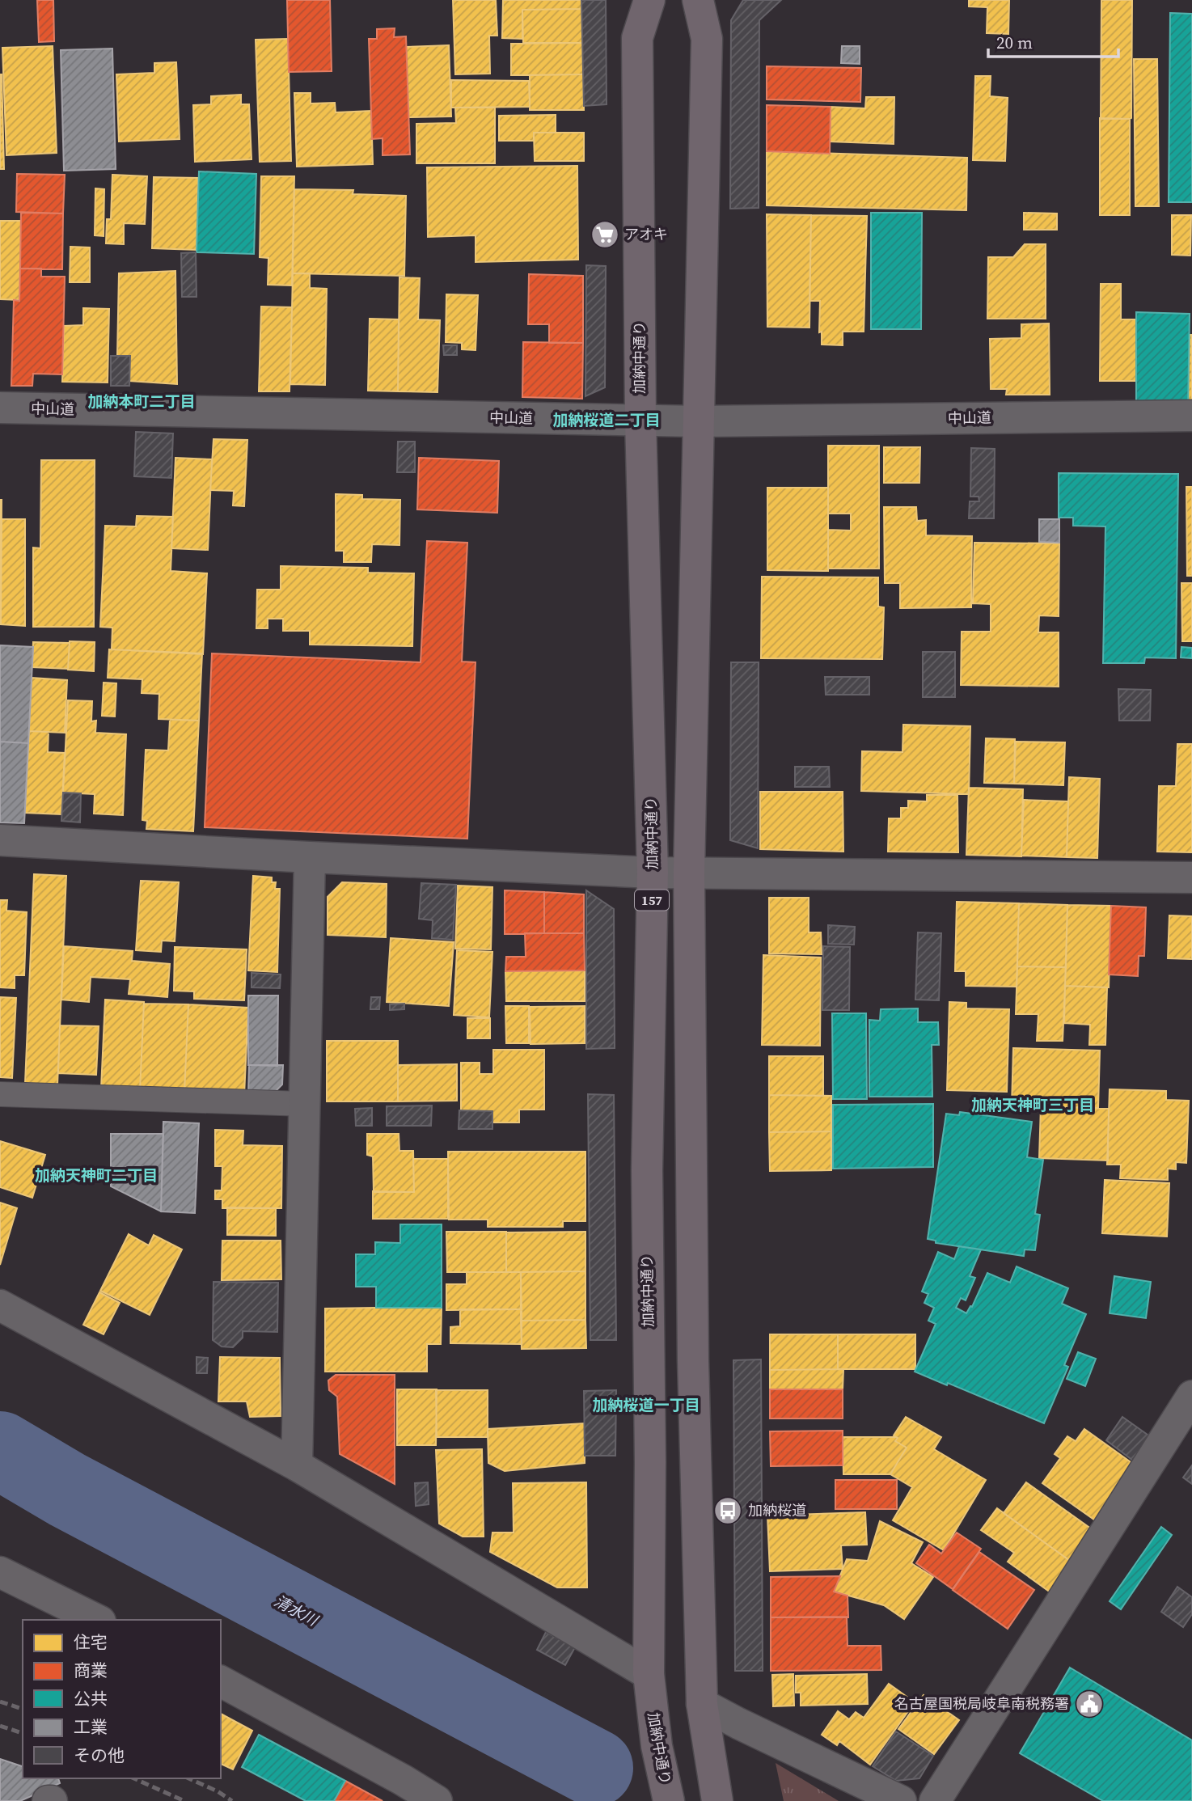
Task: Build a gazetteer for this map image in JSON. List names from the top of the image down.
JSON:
{
  "streets": {
    "highway": ["加納中通り", "157"],
    "street": ["中山道"]
  },
  "crossings": [
    ["加納中通り", "中山道"],
    ["中山道", "157"]
  ],
  "districts": [
    "加納本町二丁目",
    "加納桜道二丁目",
    "加納天神町三丁目",
    "加納天神町二丁目",
    "加納桜道一丁目"
  ],
  "water": ["清水川"],
  "places": {
    "supermarket": ["アオキ"],
    "bus stop": ["加納桜道"],
    "public building": ["名古屋国税局岐阜南税務署"]
  },
  "legend": [
    "住宅",
    "商業",
    "公共",
    "工業",
    "その他"
  ],
  "scale_bar": "20 m"
}
